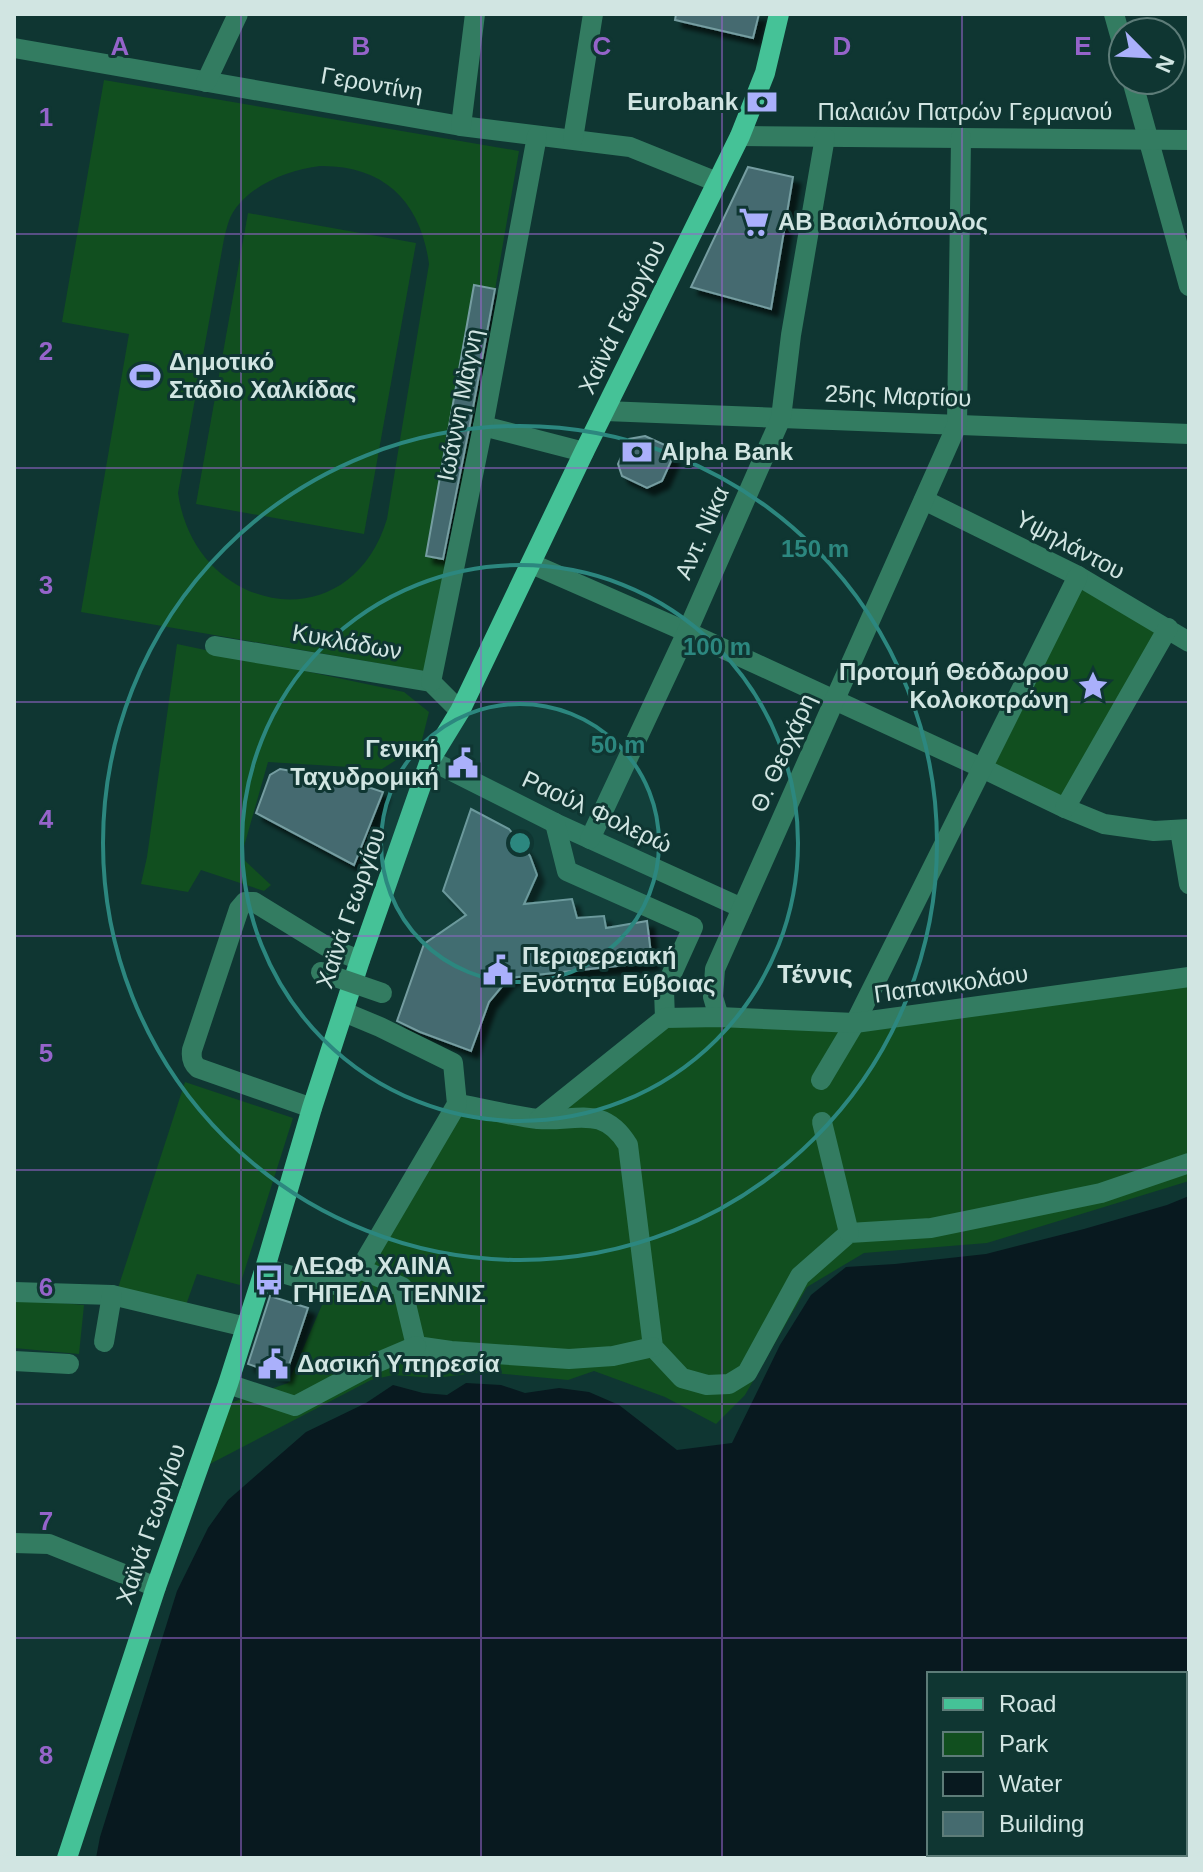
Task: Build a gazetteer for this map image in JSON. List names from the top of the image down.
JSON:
{
  "streets": {
    "main road": ["Χαϊνά Γεωργίου"],
    "street": [
      "Γεροντίνη",
      "Παλαιών Πατρών Γερμανού",
      "25ης Μαρτίου",
      "Ιωάννη Μὰγνη",
      "Αντ. Νίκα",
      "Υψηλάντου",
      "Κυκλάδων",
      "Θ. Θεοχάρη",
      "Ραούλ Φολερώ",
      "Παπανικολάου"
    ]
  },
  "crossings": [
    ["Γεροντίνη", "Χαϊνά Γεωργίου"],
    ["Γεροντίνη", "Ιωάννη Μὰγνη"],
    ["Παλαιών Πατρών Γερμανού", "Χαϊνά Γεωργίου"],
    ["Παλαιών Πατρών Γερμανού", "Αντ. Νίκα"],
    ["Παλαιών Πατρών Γερμανού", "Θ. Θεοχάρη"],
    ["Χαϊνά Γεωργίου", "25ης Μαρτίου"],
    ["Χαϊνά Γεωργίου", "Ραούλ Φολερώ"],
    ["25ης Μαρτίου", "Αντ. Νίκα"],
    ["25ης Μαρτίου", "Θ. Θεοχάρη"],
    ["Ιωάννη Μὰγνη", "Κυκλάδων"],
    ["Αντ. Νίκα", "Ραούλ Φολερώ"],
    ["Υψηλάντου", "Θ. Θεοχάρη"],
    ["Θ. Θεοχάρη", "Ραούλ Φολερώ"],
    ["Θ. Θεοχάρη", "Παπανικολάου"]
  ],
  "districts": ["Τέννις"],
  "places": {
    "bank": ["Eurobank", "Alpha Bank"],
    "supermarket": ["ΑΒ Βασιλόπουλος"],
    "sports": ["Δημοτικό Στάδιο Χαλκίδας"],
    "place": ["Προτομή Θεόδωρου Κολοκοτρώνη"],
    "public building": ["Γενική Ταχυδρομική", "Περιφερειακή Ενότητα Εύβοιας", "Δασική Υπηρεσία"],
    "bus stop": ["ΛΕΩΦ. ΧΑΙΝΑ ΓΗΠΕΔΑ ΤΕΝΝΙΣ"]
  },
  "legend": [
    "Road",
    "Park",
    "Water",
    "Building"
  ],
  "north": "bottom right",
  "grid": {
    "columns": [
      "A",
      "B",
      "C",
      "D",
      "E"
    ],
    "rows": [
      "1",
      "2",
      "3",
      "4",
      "5",
      "6",
      "7",
      "8"
    ]
  },
  "rings": ["150 m", "100 m", "50 m"]
}
